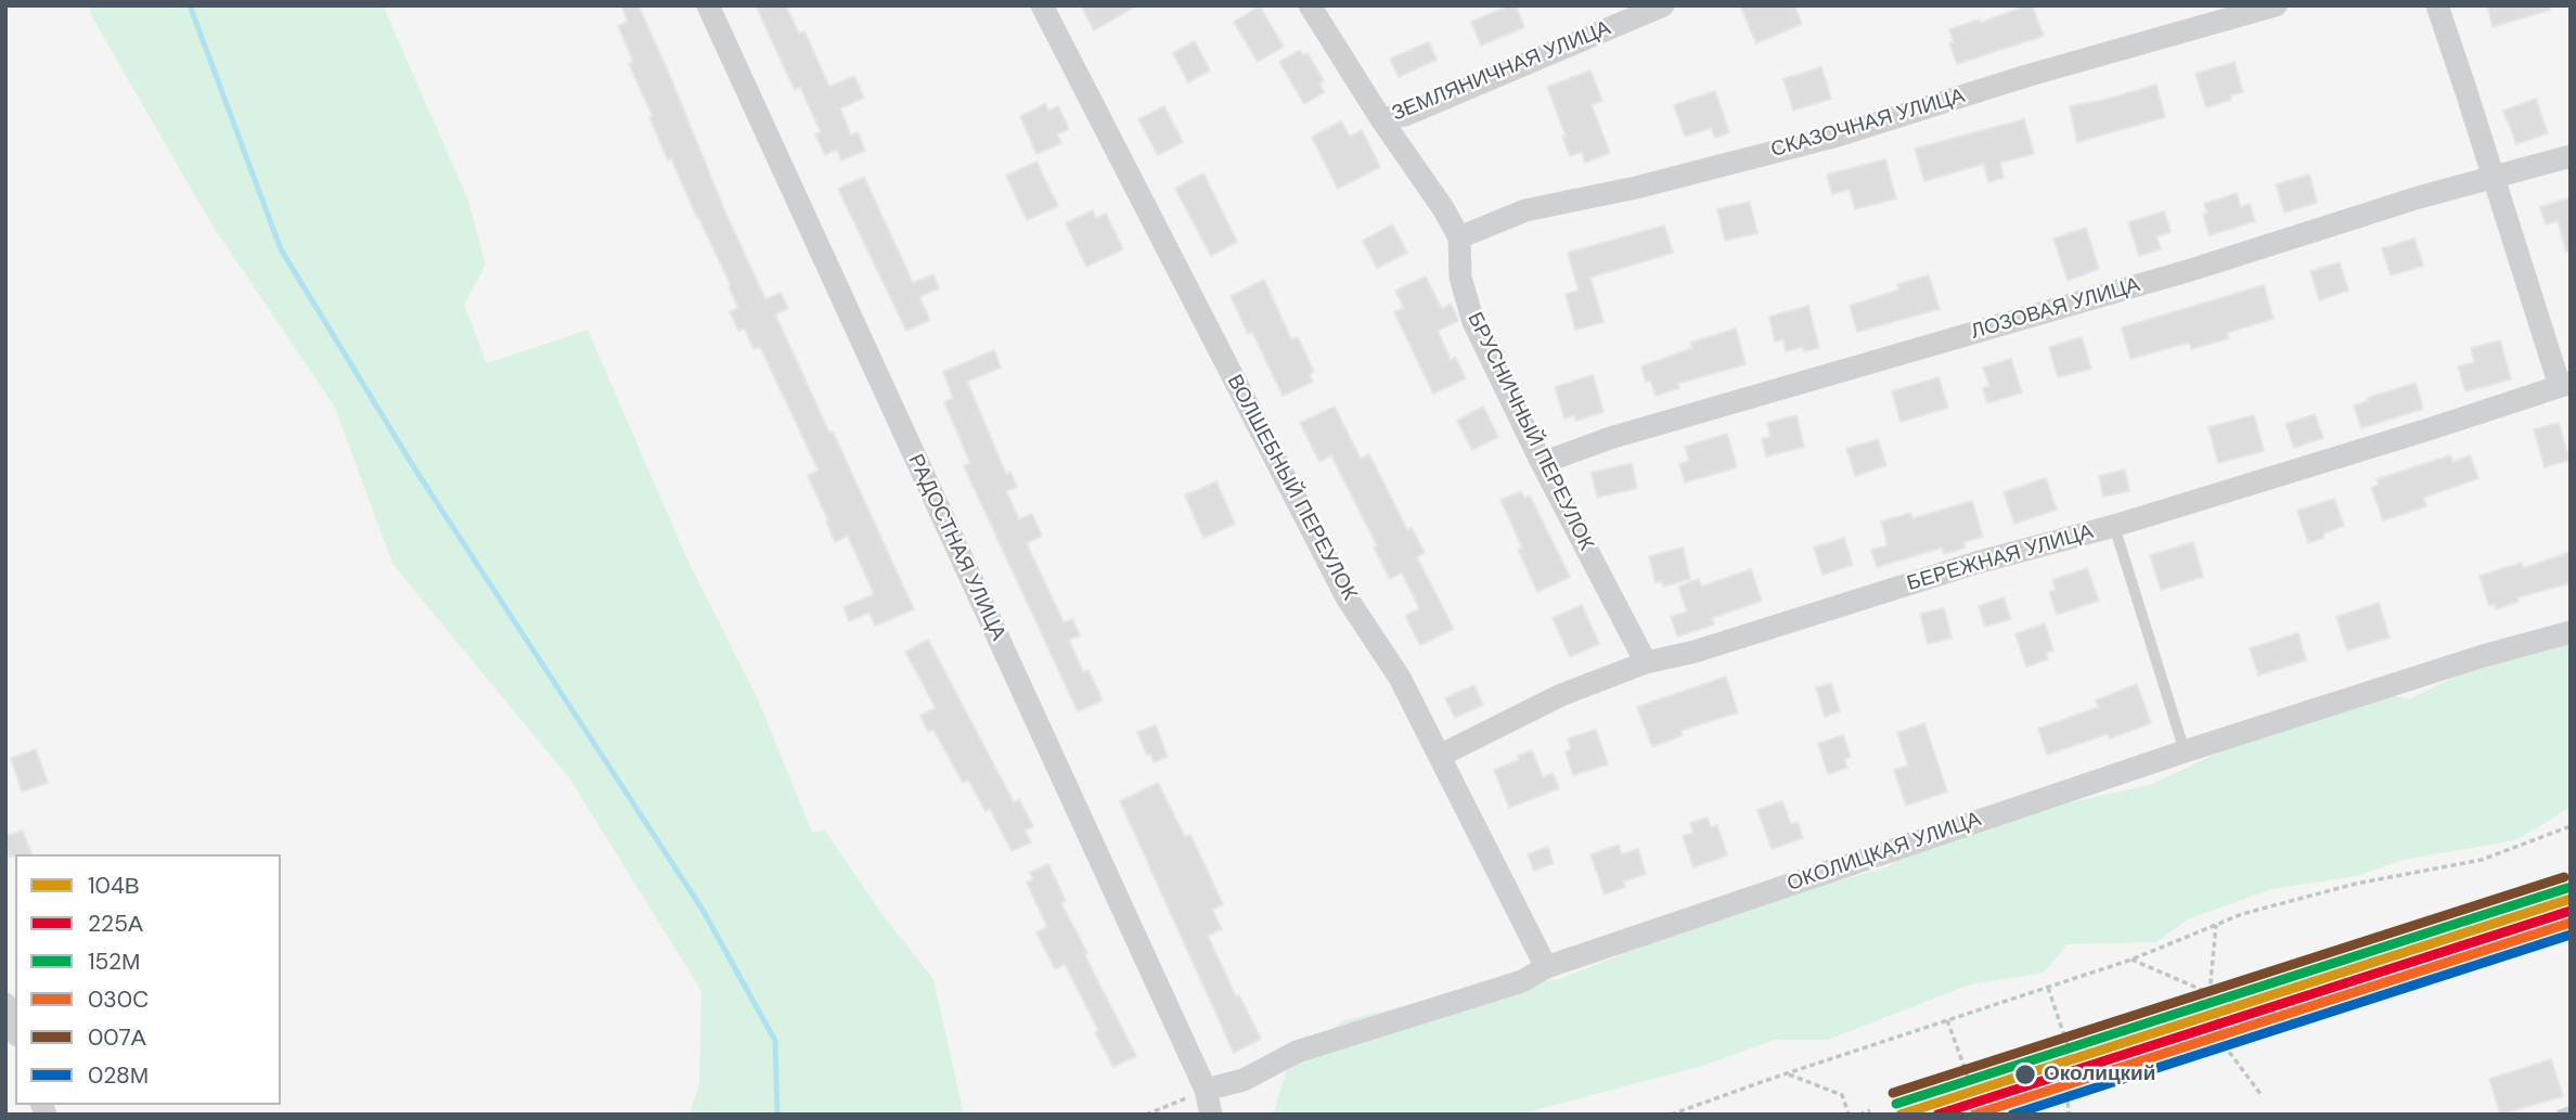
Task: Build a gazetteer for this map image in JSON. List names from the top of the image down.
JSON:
{
  "streets": {
    "street": [
      "ЗЕМЛЯНИЧНАЯ УЛИЦА",
      "СКАЗОЧНАЯ УЛИЦА",
      "ЛОЗОВАЯ УЛИЦА",
      "БРУСНИЧНЫЙ ПЕРЕУЛОК",
      "ВОЛШЕБНЫЙ ПЕРЕУЛОК",
      "РАДОСТНАЯ УЛИЦА",
      "БЕРЕЖНАЯ УЛИЦА",
      "ОКОЛИЦКАЯ УЛИЦА"
    ]
  },
  "crossings": [
    ["ЗЕМЛЯНИЧНАЯ УЛИЦА", "БРУСНИЧНЫЙ ПЕРЕУЛОК"],
    ["СКАЗОЧНАЯ УЛИЦА", "БРУСНИЧНЫЙ ПЕРЕУЛОК"],
    ["ЛОЗОВАЯ УЛИЦА", "БРУСНИЧНЫЙ ПЕРЕУЛОК"],
    ["БРУСНИЧНЫЙ ПЕРЕУЛОК", "БЕРЕЖНАЯ УЛИЦА"],
    ["ВОЛШЕБНЫЙ ПЕРЕУЛОК", "БЕРЕЖНАЯ УЛИЦА"],
    ["ВОЛШЕБНЫЙ ПЕРЕУЛОК", "ОКОЛИЦКАЯ УЛИЦА"],
    ["РАДОСТНАЯ УЛИЦА", "ОКОЛИЦКАЯ УЛИЦА"]
  ],
  "places": ["Околицкий"],
  "lines": [
    "transit line 007А",
    "transit line 152М",
    "transit line 104В",
    "transit line 225А",
    "transit line 030C",
    "transit line 028М"
  ],
  "legend": [
    "104В",
    "225А",
    "152М",
    "030C",
    "007А",
    "028М"
  ]
}
